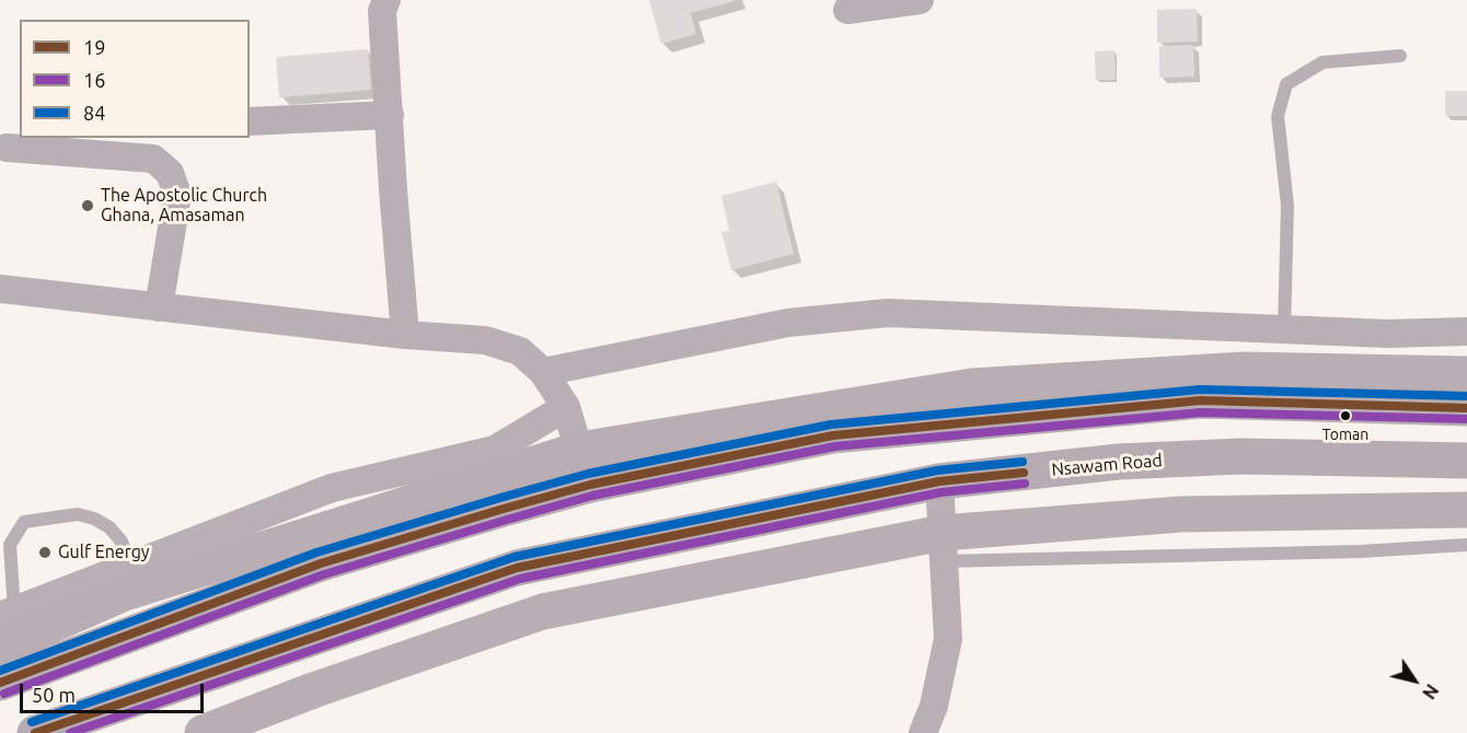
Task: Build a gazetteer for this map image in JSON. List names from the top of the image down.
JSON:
{
  "streets": {
    "highway": ["Nsawam Road"]
  },
  "places": ["The Apostolic Church Ghana, Amasaman", "Toman", "Gulf Energy"],
  "lines": ["transit line 84", "transit line 19", "transit line 16"],
  "legend": ["19", "16", "84"],
  "scale_bar": "50 m",
  "north": "bottom right"
}
